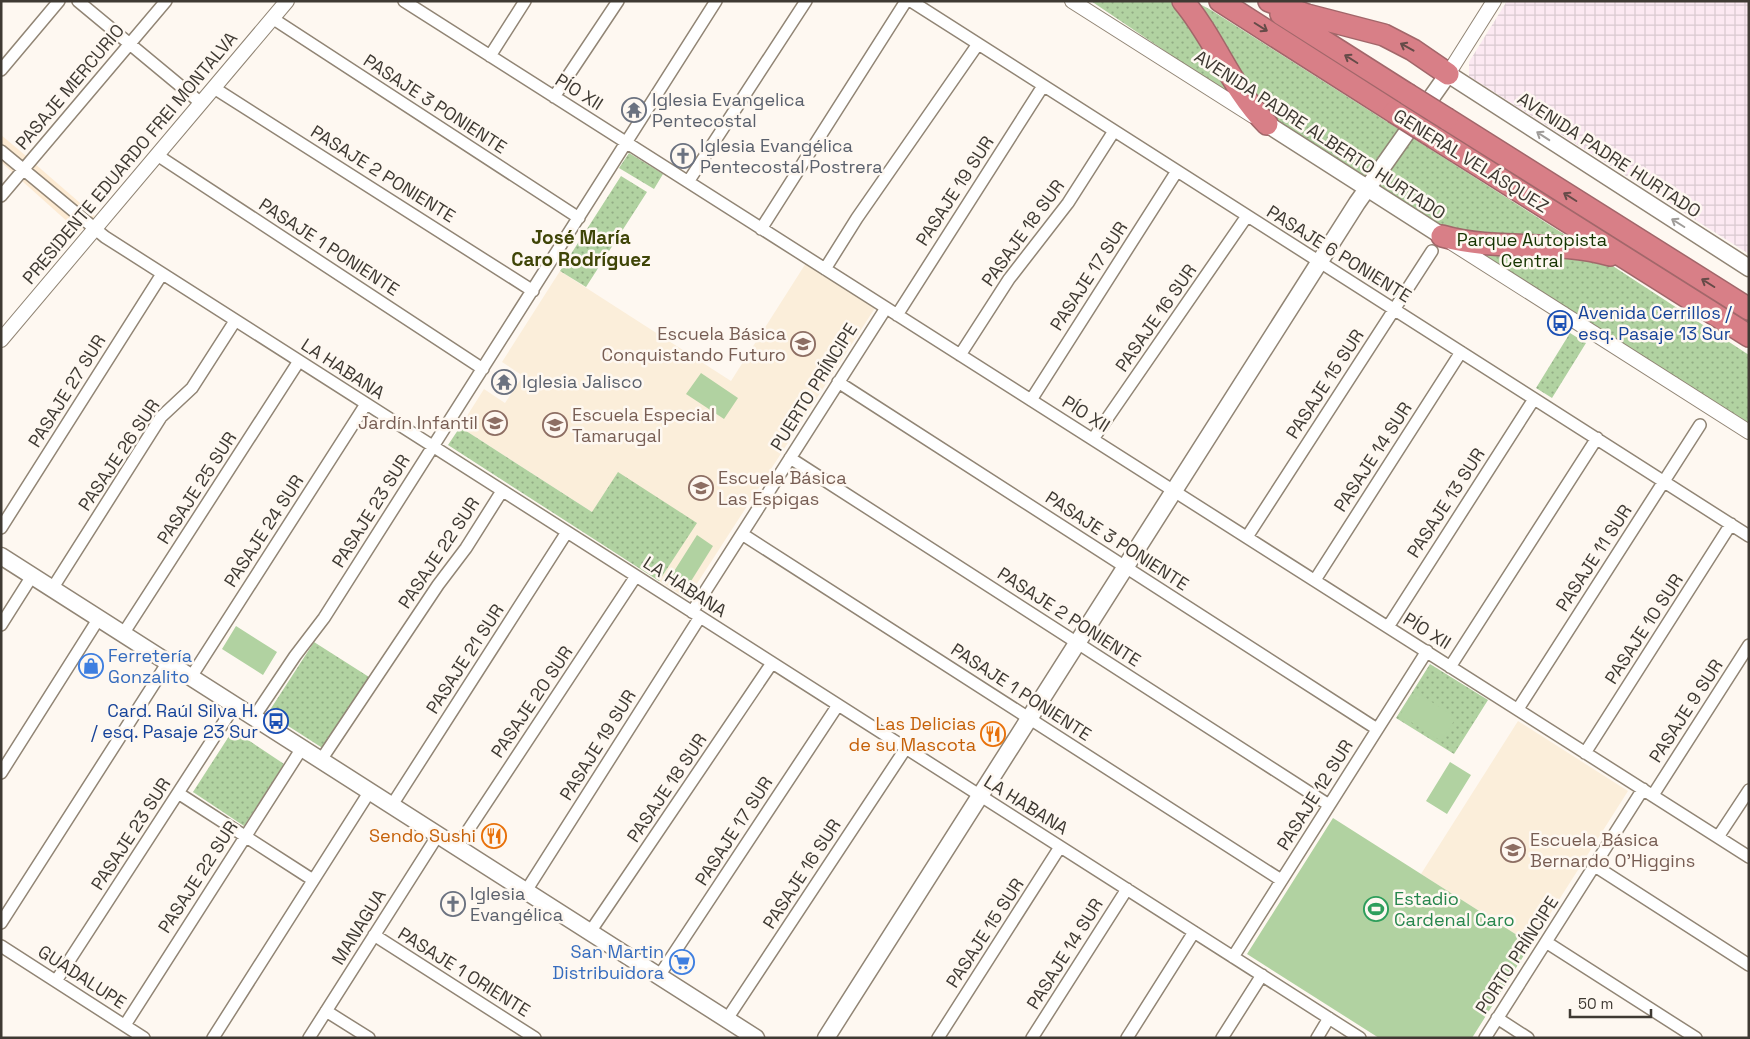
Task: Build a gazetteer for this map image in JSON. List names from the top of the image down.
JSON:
{
  "streets": {
    "highway": ["GENERAL VELÁSQUEZ"],
    "main road": ["AVENIDA PADRE ALBERTO HURTADO", "AVENIDA PADRE HURTADO"],
    "street": [
      "PASAJE MERCURIO",
      "PÍO XII",
      "PASAJE 3 PONIENTE",
      "PRESIDENTE EDUARDO FREI MONTALVA",
      "PASAJE 2 PONIENTE",
      "PASAJE 19 SUR",
      "PASAJE 18 SUR",
      "PASAJE 1 PONIENTE",
      "PASAJE 6 PONIENTE",
      "PASAJE 17 SUR",
      "PASAJE 16 SUR",
      "LA HABANA",
      "PASAJE 15 SUR",
      "PUERTO PRÍNCIPE",
      "PASAJE 27 SUR",
      "PASAJE 26 SUR",
      "PASAJE 14 SUR",
      "PASAJE 25 SUR",
      "PASAJE 13 SUR",
      "PASAJE 23 SUR",
      "PASAJE 24 SUR",
      "PASAJE 22 SUR",
      "PASAJE 11 SUR",
      "PASAJE 10 SUR",
      "PASAJE 21 SUR",
      "PASAJE 20 SUR",
      "PASAJE 9 SUR",
      "PASAJE 12 SUR",
      "MANAGUA",
      "PORTO PRÍNCIPE",
      "PASAJE 1 ORIENTE",
      "GUADALUPE"
    ]
  },
  "crossings": [
    ["PASAJE MERCURIO", "LA HABANA"],
    ["PÍO XII", "PASAJE 19 SUR"],
    ["PÍO XII", "PASAJE 18 SUR"],
    ["PÍO XII", "PASAJE 17 SUR"],
    ["PÍO XII", "PASAJE 16 SUR"],
    ["PÍO XII", "PASAJE 15 SUR"],
    ["PÍO XII", "PUERTO PRÍNCIPE"],
    ["PÍO XII", "PASAJE 14 SUR"],
    ["PÍO XII", "PASAJE 13 SUR"],
    ["PÍO XII", "PASAJE 23 SUR"],
    ["PÍO XII", "PASAJE 11 SUR"],
    ["PÍO XII", "PASAJE 10 SUR"],
    ["PÍO XII", "PASAJE 9 SUR"],
    ["PÍO XII", "PASAJE 12 SUR"],
    ["PÍO XII", "PORTO PRÍNCIPE"],
    ["PASAJE 3 PONIENTE", "PRESIDENTE EDUARDO FREI MONTALVA"],
    ["PASAJE 3 PONIENTE", "PUERTO PRÍNCIPE"],
    ["PASAJE 3 PONIENTE", "PASAJE 23 SUR"],
    ["PASAJE 3 PONIENTE", "PASAJE 12 SUR"],
    ["AVENIDA PADRE ALBERTO HURTADO", "PASAJE 15 SUR"],
    ["PRESIDENTE EDUARDO FREI MONTALVA", "PASAJE 2 PONIENTE"],
    ["PRESIDENTE EDUARDO FREI MONTALVA", "PASAJE 1 PONIENTE"],
    ["PRESIDENTE EDUARDO FREI MONTALVA", "LA HABANA"],
    ["PASAJE 2 PONIENTE", "PUERTO PRÍNCIPE"],
    ["PASAJE 2 PONIENTE", "PASAJE 23 SUR"],
    ["PASAJE 2 PONIENTE", "PASAJE 12 SUR"],
    ["PASAJE 19 SUR", "PASAJE 6 PONIENTE"],
    ["PASAJE 19 SUR", "LA HABANA"],
    ["PASAJE 19 SUR", "PUERTO PRÍNCIPE"],
    ["PASAJE 18 SUR", "PASAJE 6 PONIENTE"],
    ["PASAJE 18 SUR", "LA HABANA"],
    ["PASAJE 1 PONIENTE", "PUERTO PRÍNCIPE"],
    ["PASAJE 1 PONIENTE", "PASAJE 23 SUR"],
    ["PASAJE 1 PONIENTE", "PASAJE 12 SUR"],
    ["PASAJE 6 PONIENTE", "PASAJE 17 SUR"],
    ["PASAJE 6 PONIENTE", "PASAJE 16 SUR"],
    ["PASAJE 6 PONIENTE", "PASAJE 15 SUR"],
    ["PASAJE 6 PONIENTE", "PASAJE 14 SUR"],
    ["PASAJE 6 PONIENTE", "PASAJE 13 SUR"],
    ["PASAJE 6 PONIENTE", "PASAJE 11 SUR"],
    ["PASAJE 6 PONIENTE", "PASAJE 10 SUR"],
    ["PASAJE 17 SUR", "LA HABANA"],
    ["PASAJE 16 SUR", "LA HABANA"],
    ["LA HABANA", "PASAJE 15 SUR"],
    ["LA HABANA", "PUERTO PRÍNCIPE"],
    ["LA HABANA", "PASAJE 27 SUR"],
    ["LA HABANA", "PASAJE 26 SUR"],
    ["LA HABANA", "PASAJE 14 SUR"],
    ["LA HABANA", "PASAJE 25 SUR"],
    ["LA HABANA", "PASAJE 23 SUR"],
    ["LA HABANA", "PASAJE 24 SUR"],
    ["LA HABANA", "PASAJE 22 SUR"],
    ["LA HABANA", "PASAJE 21 SUR"],
    ["LA HABANA", "PASAJE 20 SUR"],
    ["LA HABANA", "PASAJE 12 SUR"],
    ["PASAJE 23 SUR", "GUADALUPE"],
    ["PASAJE 22 SUR", "GUADALUPE"],
    ["PASAJE 9 SUR", "PORTO PRÍNCIPE"],
    ["MANAGUA", "PASAJE 1 ORIENTE"]
  ],
  "one_way": ["AVENIDA PADRE HURTADO"],
  "districts": ["José María Caro Rodríguez"],
  "parks": ["Parque Autopista Central"],
  "places": {
    "temple": ["Iglesia Evangelica Pentecostal", "Iglesia Jalisco"],
    "church": ["Iglesia Evangélica Pentecostal Postrera", "Iglesia Evangélica"],
    "bus stop": ["Avenida Cerrillos / esq. Pasaje 13 Sur", "Card. Raúl Silva H. / esq. Pasaje 23 Sur"],
    "school or university": [
      "Escuela Básica Conquistando Futuro",
      "Jardín Infantil",
      "Escuela Especial Tamarugal",
      "Escuela Básica Las Espigas",
      "Escuela Básica Bernardo O'Higgins"
    ],
    "shop": ["Ferretería Gonzalito"],
    "restaurant": ["Las Delicias de su Mascota", "Sendo Sushi"],
    "sports": ["Estadio Cardenal Caro"],
    "supermarket": ["San Martin Distribuidora"]
  },
  "scale_bar": "50 m"
}
